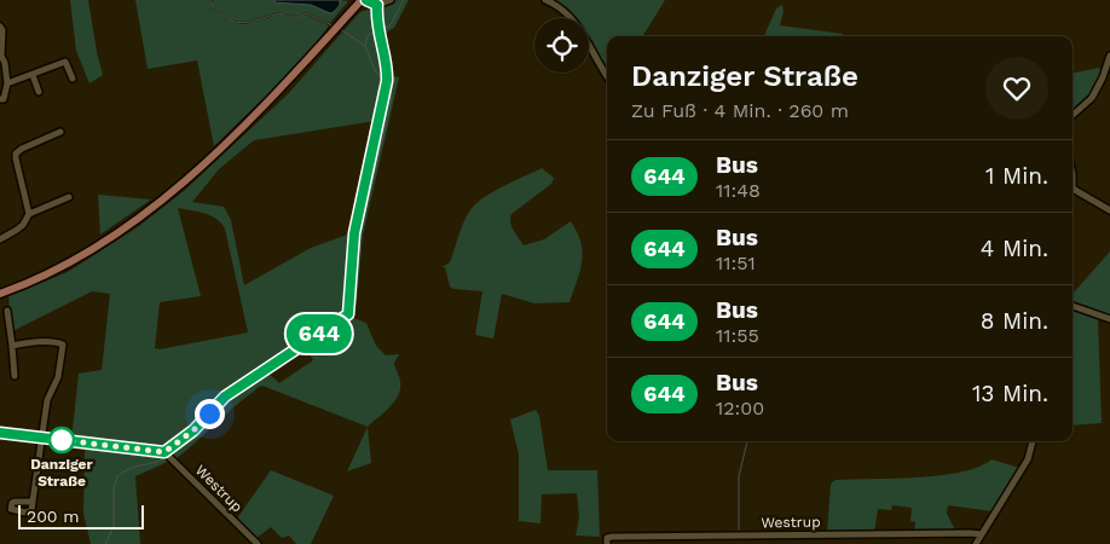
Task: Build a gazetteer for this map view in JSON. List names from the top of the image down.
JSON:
{
  "streets": {
    "street": ["Westrup"]
  },
  "places": ["Danziger Straße"],
  "lines": ["bus line 644"],
  "scale_bar": "200 m",
  "page": {
    "on_map": "644",
    "heading": ["Danziger Straße", "Zu Fuß · 4 Min. · 260 m"],
    "list": [
      {
        "mark": "644",
        "name": "Bus",
        "note": "11:48",
        "value": "1 Min."
      },
      {
        "mark": "644",
        "name": "Bus",
        "note": "11:51",
        "value": "4 Min."
      },
      {
        "mark": "644",
        "name": "Bus",
        "note": "11:55",
        "value": "8 Min."
      },
      {
        "mark": "644",
        "name": "Bus",
        "note": "12:00",
        "value": "13 Min."
      }
    ],
    "scale": "200 m"
  }
}
